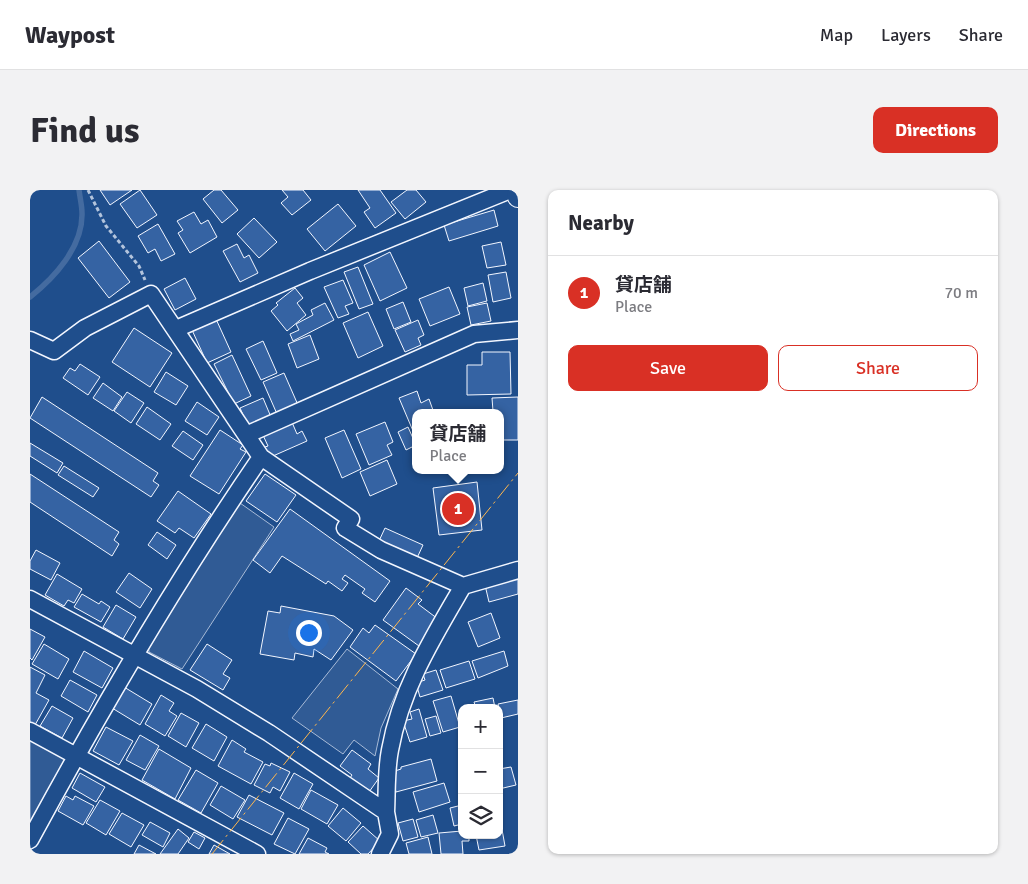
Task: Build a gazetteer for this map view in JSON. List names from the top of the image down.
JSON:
{
  "page": {
    "header": "Waypost",
    "nav": ["Map", "Layers", "Share"],
    "buttons": [
      "Directions",
      ["Save", "Share"]
    ],
    "title": "Find us",
    "heading": "Nearby",
    "list": [
      {
        "mark": "1",
        "name": "貸店舗",
        "note": "Place",
        "value": "70 m"
      }
    ],
    "popup": ["貸店舗", "Place"],
    "pins": "1",
    "map_buttons": ["+", "−"]
  }
}
